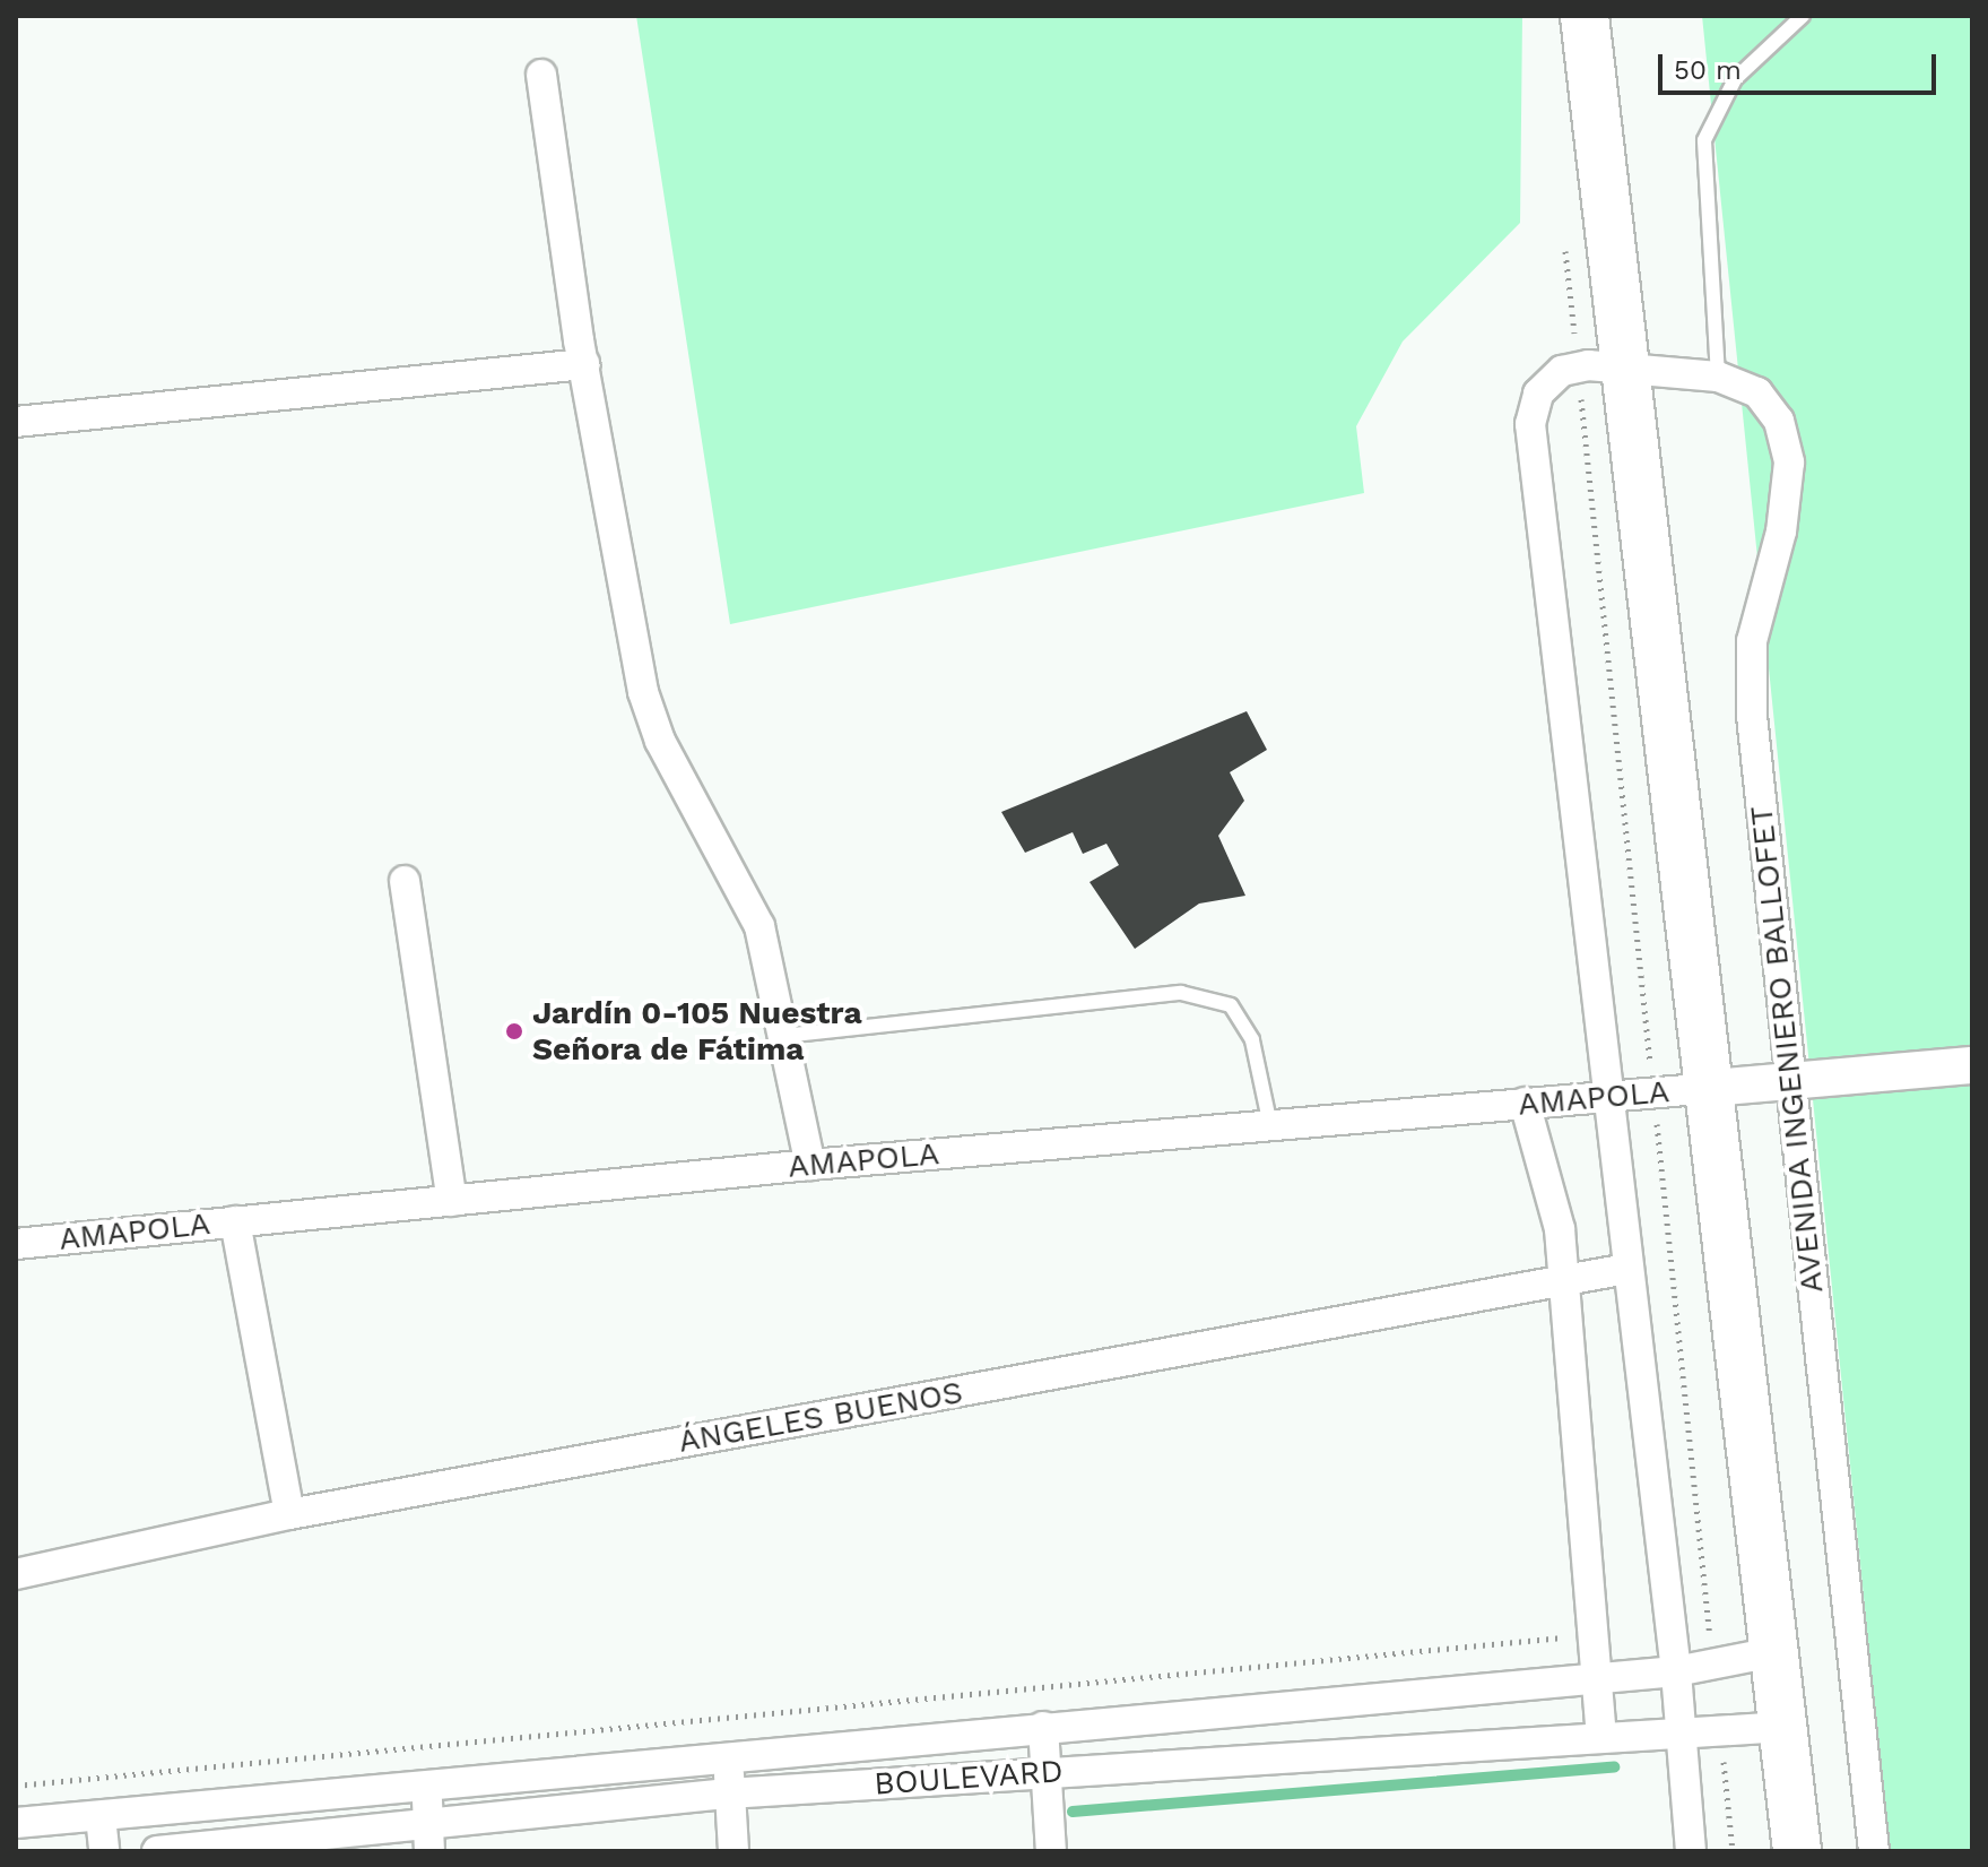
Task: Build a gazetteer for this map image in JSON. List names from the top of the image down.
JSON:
{
  "streets": {
    "street": [
      "AVENIDA INGENIERO BALLOFET",
      "AMAPOLA",
      "ÁNGELES BUENOS",
      "BOULEVARD"
    ]
  },
  "places": ["Jardín 0-105 Nuestra Señora de Fátima"],
  "scale_bar": "50 m"
}
